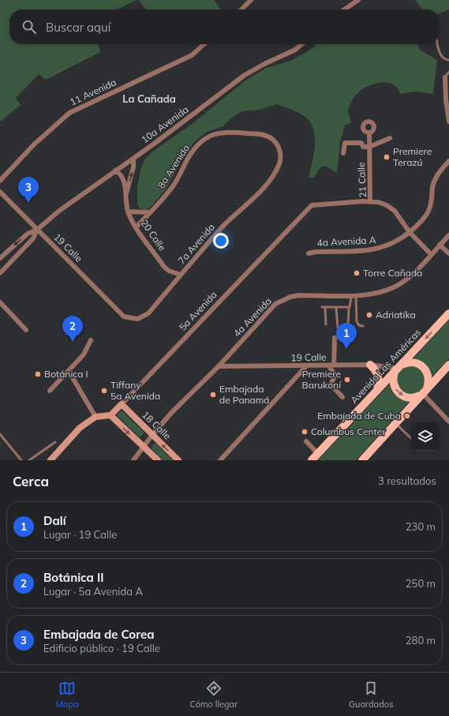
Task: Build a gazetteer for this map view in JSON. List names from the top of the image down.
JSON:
{
  "streets": {
    "main road": ["Avenida Las Américas"],
    "street": [
      "11 Avenida",
      "10a Avenida",
      "8a Avenida",
      "21 Calle",
      "20 Calle",
      "4a Avenida A",
      "7a Avenida",
      "19 Calle",
      "5a Avenida",
      "4a Avenida",
      "18 Calle"
    ]
  },
  "crossings": [
    ["10a Avenida", "20 Calle"],
    ["10a Avenida", "19 Calle"],
    ["8a Avenida", "20 Calle"],
    ["8a Avenida", "7a Avenida"],
    ["21 Calle", "4a Avenida A"],
    ["21 Calle", "5a Avenida"],
    ["21 Calle", "4a Avenida"],
    ["20 Calle", "7a Avenida"],
    ["7a Avenida", "19 Calle"],
    ["19 Calle", "4a Avenida"],
    ["19 Calle", "Avenida Las Américas"],
    ["5a Avenida", "18 Calle"],
    ["4a Avenida", "18 Calle"]
  ],
  "districts": ["La Cañada"],
  "places": [
    "Premiere Terazú",
    "Torre Cañada",
    "Adriatika",
    "Botánica I",
    "Premiere Barukoní",
    "Tiffany 5a Avenida",
    "Embajada de Panamá",
    "Embajada de Cuba",
    "Columbus Center"
  ],
  "page": {
    "search": "Buscar aquí",
    "pins": ["3", "2", "1"],
    "heading": ["Cerca", "3 resultados"],
    "list": [
      {
        "mark": "1",
        "name": "Dalí",
        "note": "Lugar · 19 Calle",
        "value": "230 m"
      },
      {
        "mark": "2",
        "name": "Botánica II",
        "note": "Lugar · 5a Avenida A",
        "value": "250 m"
      },
      {
        "mark": "3",
        "name": "Embajada de Corea",
        "note": "Edificio público · 19 Calle",
        "value": "280 m"
      }
    ],
    "nav": ["Mapa", "Cómo llegar", "Guardados"]
  }
}
